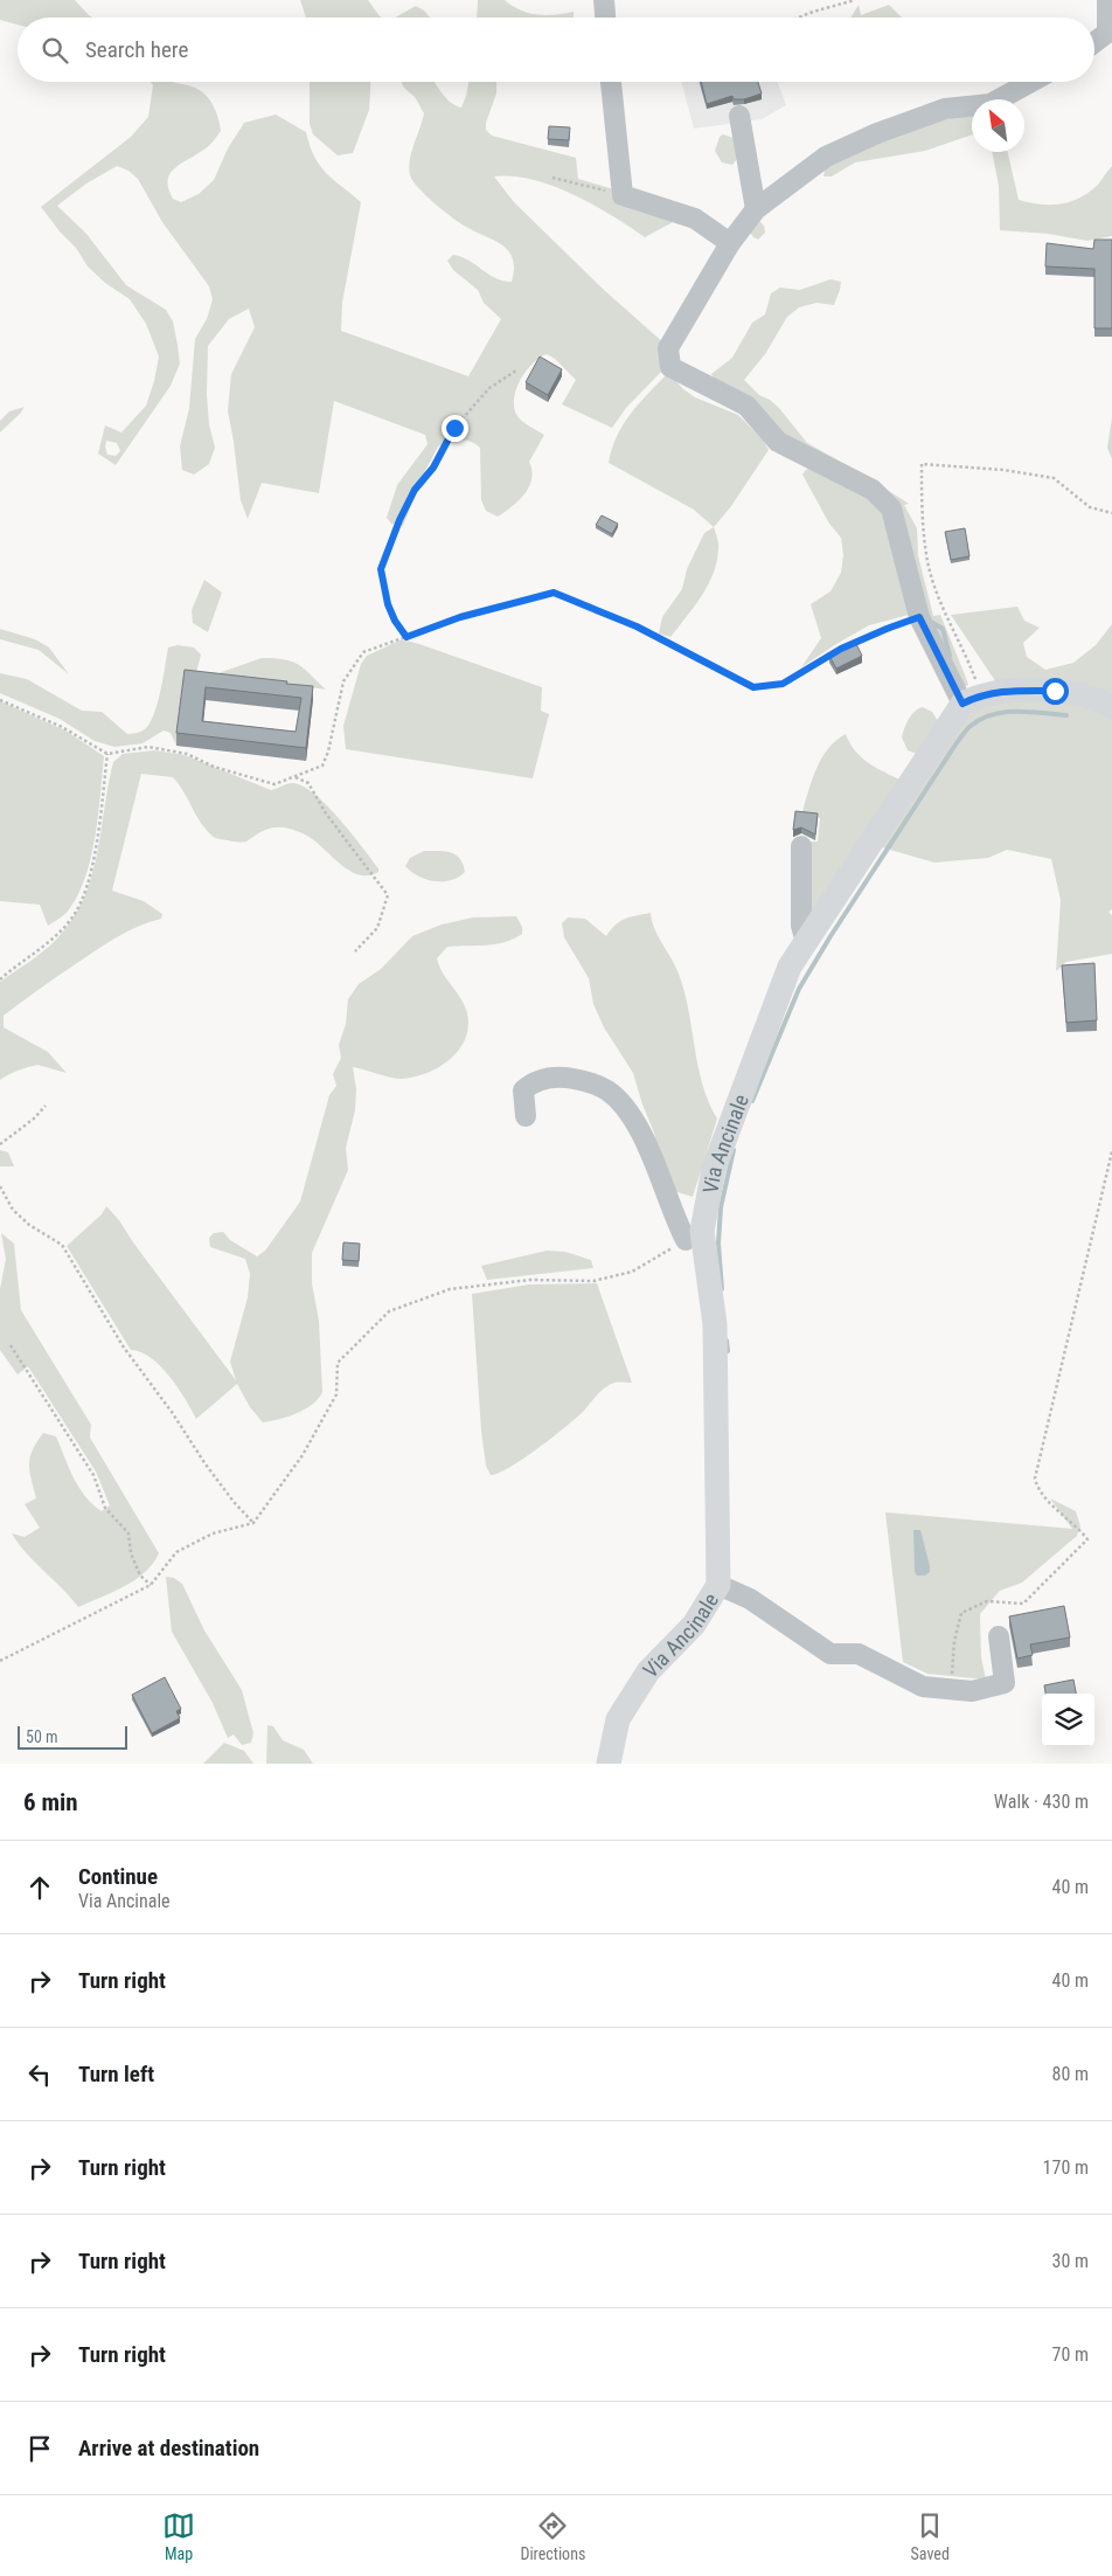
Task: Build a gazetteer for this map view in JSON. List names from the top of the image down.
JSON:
{
  "streets": {
    "main road": ["Via Ancinale"]
  },
  "scale_bar": "50 m",
  "north": "top left",
  "page": {
    "search": "Search here",
    "scale": "50 m",
    "heading": ["6 min", "Walk · 430 m"],
    "list": [
      ["Continue", "Via Ancinale", "40 m"],
      ["Turn right", "40 m"],
      ["Turn left", "80 m"],
      ["Turn right", "170 m"],
      ["Turn right", "30 m"],
      ["Turn right", "70 m"],
      "Arrive at destination"
    ],
    "nav": ["Map", "Directions", "Saved"]
  }
}
